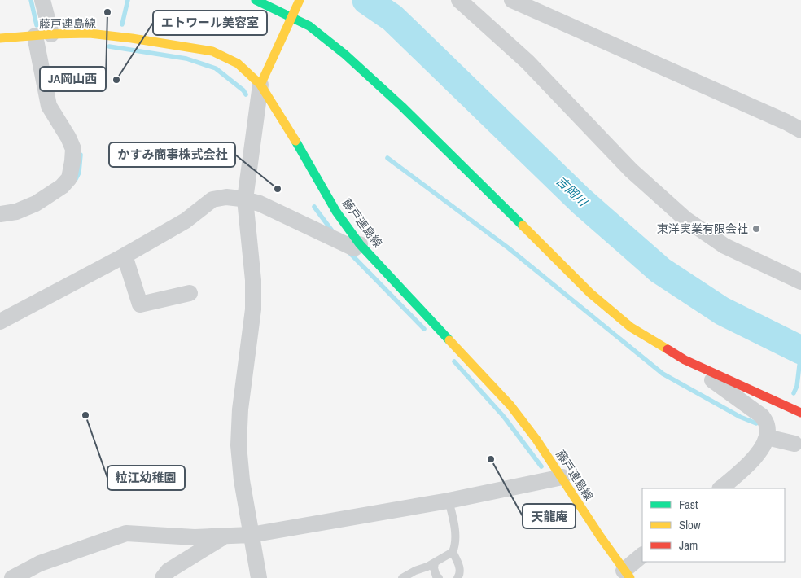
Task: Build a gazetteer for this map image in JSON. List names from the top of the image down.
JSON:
{
  "streets": {
    "main road": ["藤戸連島線"]
  },
  "water": ["吉岡川"],
  "places": [
    "JA岡山西",
    "エトワール美容室",
    "かすみ商事株式会社",
    "東洋実業有限会社",
    "粒江幼稚園",
    "天龍庵"
  ],
  "legend": ["Fast", "Slow", "Jam"]
}
